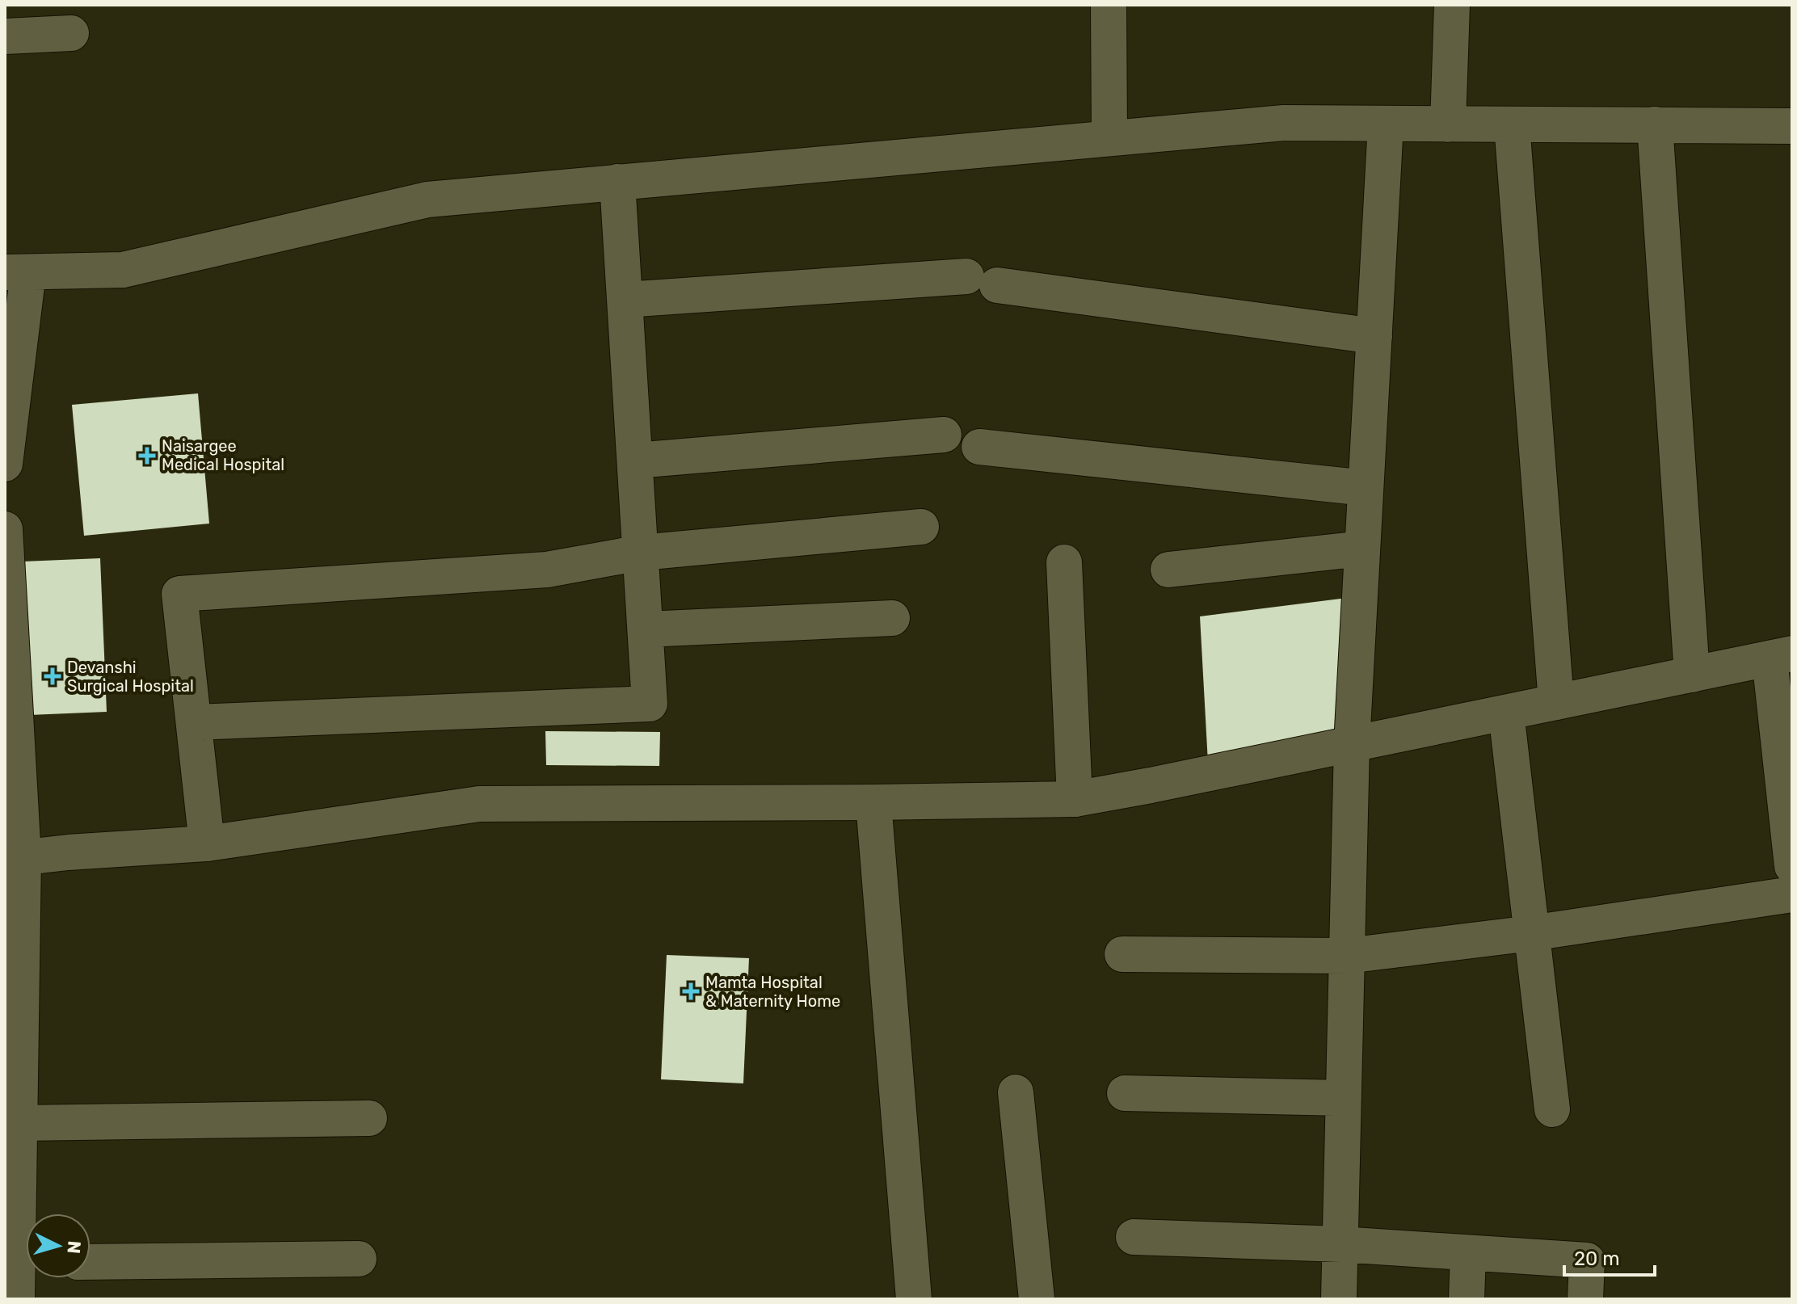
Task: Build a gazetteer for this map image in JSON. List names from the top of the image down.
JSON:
{
  "places": {
    "health": ["Naisargee Medical Hospital", "Devanshi Surgical Hospital", "Mamta Hospital & Maternity Home"]
  },
  "scale_bar": "20 m",
  "north": "right"
}
